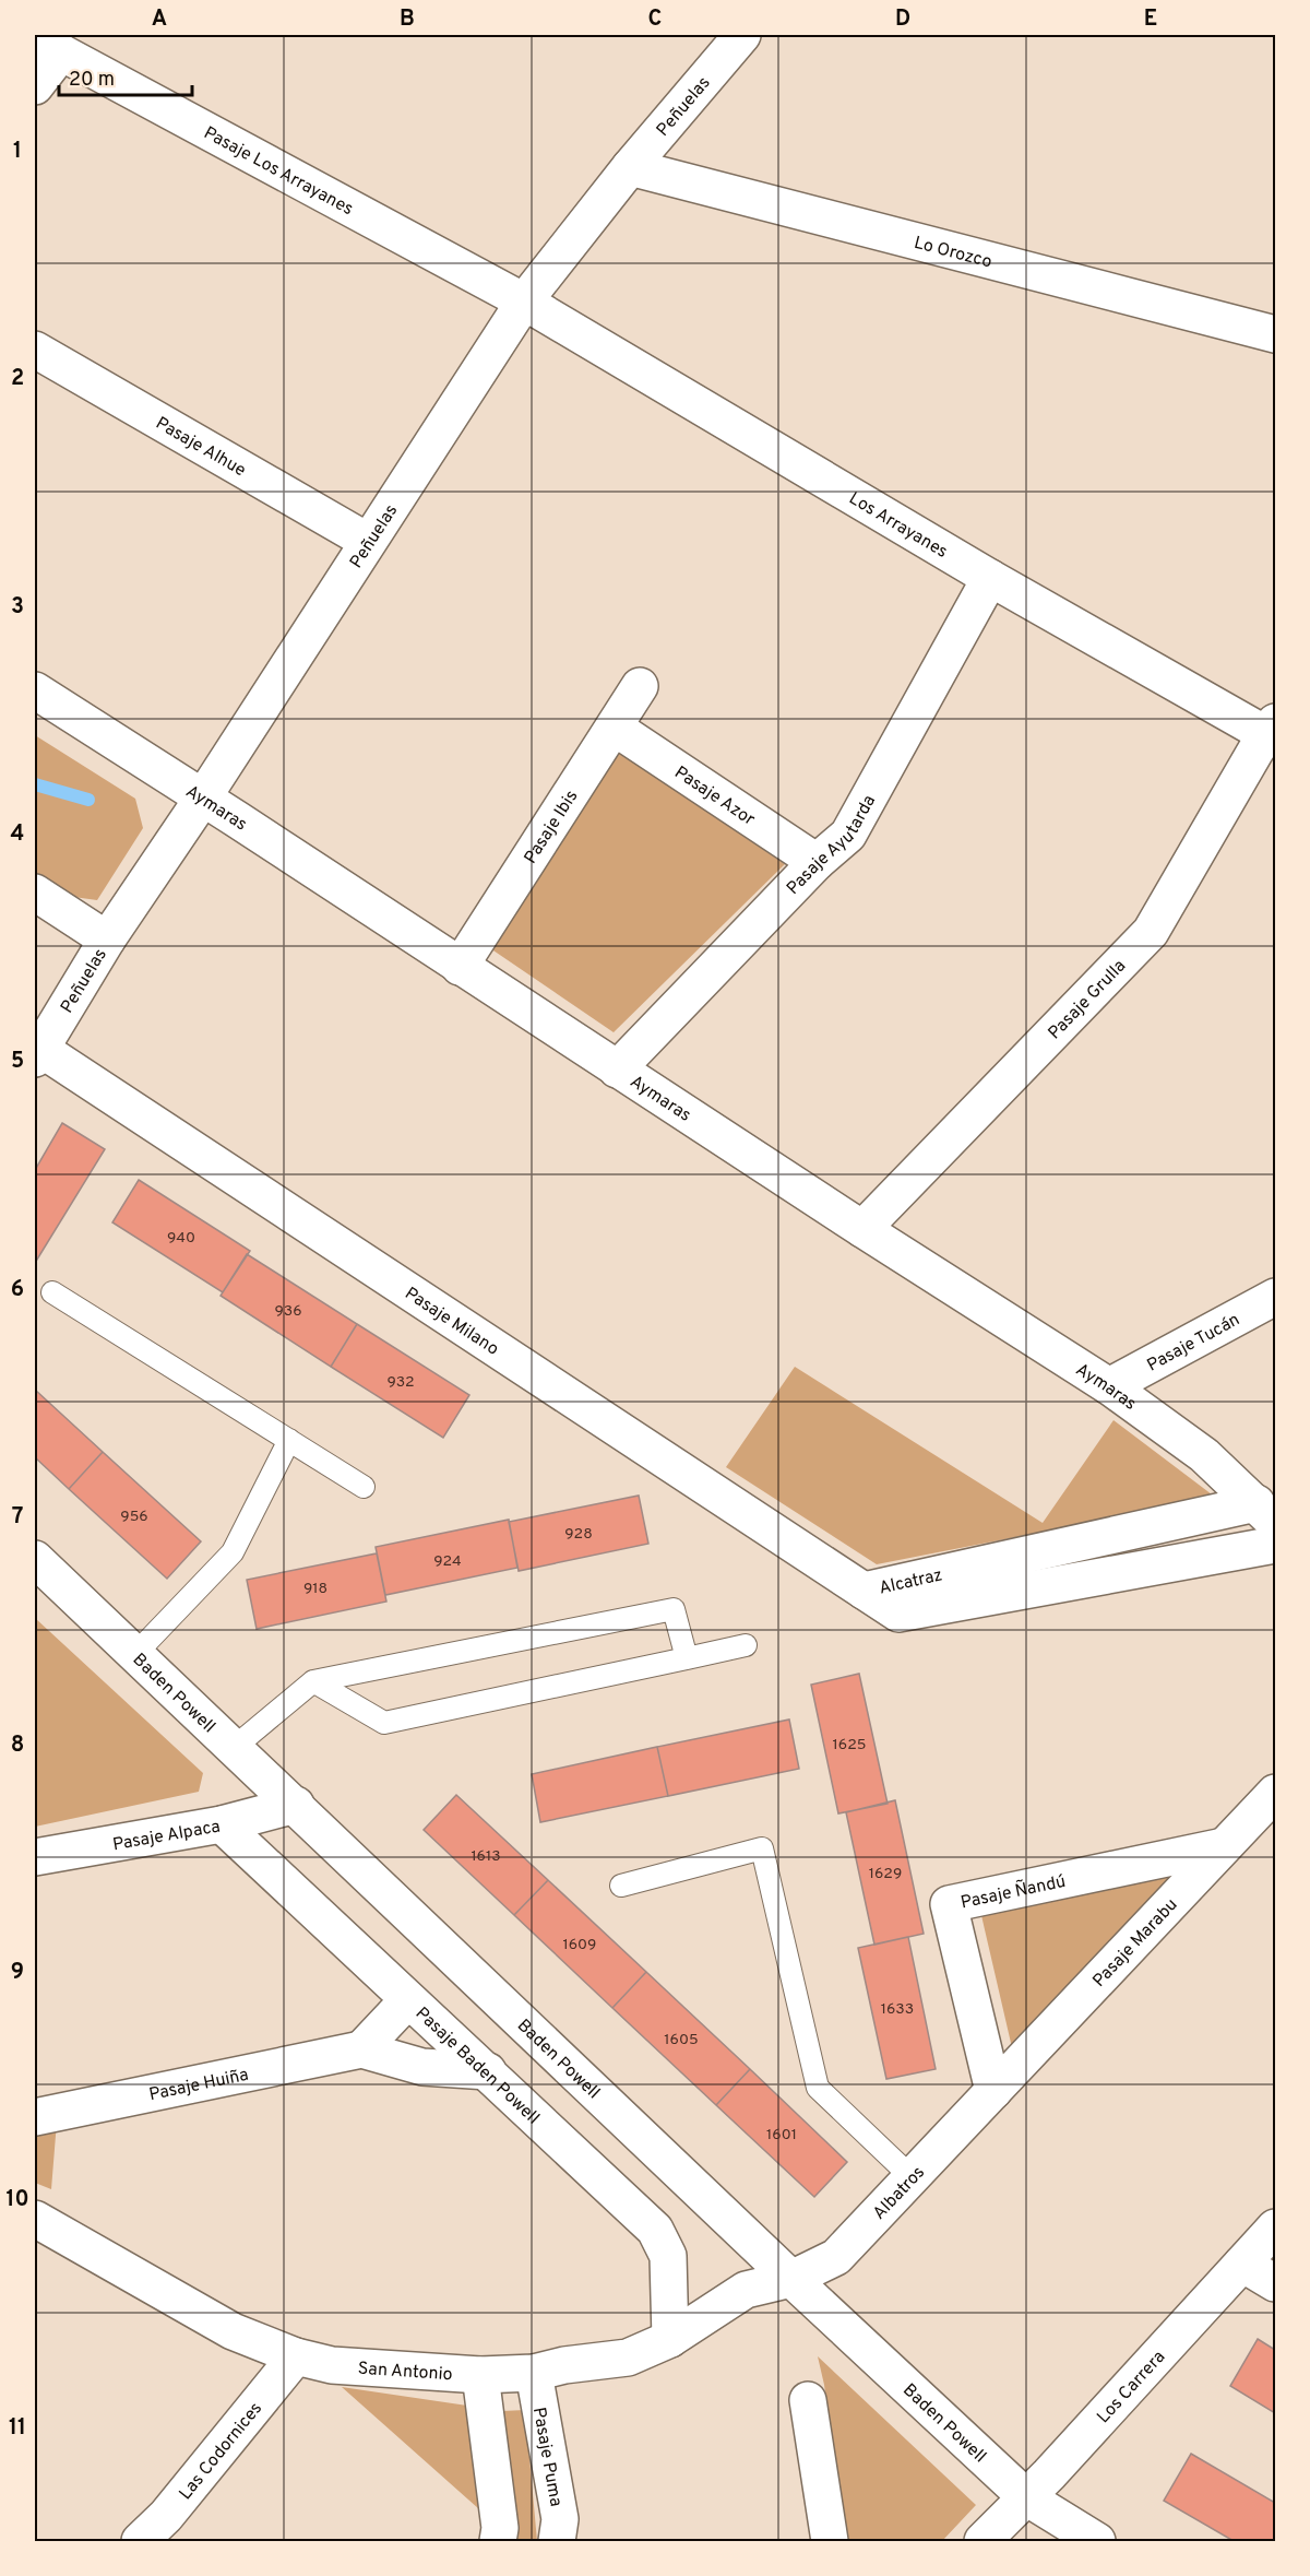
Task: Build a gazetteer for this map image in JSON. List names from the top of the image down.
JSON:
{
  "streets": {
    "street": [
      "Peñuelas",
      "Pasaje Los Arrayanes",
      "Lo Orozco",
      "Pasaje Alhue",
      "Los Arrayanes",
      "Pasaje Azor",
      "Aymaras",
      "Pasaje Ibis",
      "Pasaje Ayutarda",
      "Pasaje Grulla",
      "Pasaje Milano",
      "Pasaje Tucán",
      "Alcatraz",
      "Baden Powell",
      "Pasaje Alpaca",
      "Pasaje Ñandú",
      "Pasaje Marabu",
      "Pasaje Baden Powell",
      "Pasaje Huiña",
      "Albatros",
      "San Antonio",
      "Los Carrera",
      "Las Codornices",
      "Pasaje Puma"
    ]
  },
  "crossings": [
    ["Peñuelas", "Pasaje Los Arrayanes"],
    ["Peñuelas", "Lo Orozco"],
    ["Peñuelas", "Pasaje Alhue"],
    ["Peñuelas", "Los Arrayanes"],
    ["Peñuelas", "Aymaras"],
    ["Peñuelas", "Pasaje Milano"],
    ["Pasaje Los Arrayanes", "Los Arrayanes"],
    ["Los Arrayanes", "Pasaje Ayutarda"],
    ["Los Arrayanes", "Pasaje Grulla"],
    ["Pasaje Azor", "Pasaje Ibis"],
    ["Pasaje Azor", "Pasaje Ayutarda"],
    ["Aymaras", "Pasaje Ibis"],
    ["Aymaras", "Pasaje Ayutarda"],
    ["Aymaras", "Pasaje Grulla"],
    ["Aymaras", "Pasaje Tucán"],
    ["Aymaras", "Alcatraz"],
    ["Pasaje Milano", "Alcatraz"],
    ["Baden Powell", "Pasaje Alpaca"],
    ["Baden Powell", "Albatros"],
    ["Baden Powell", "San Antonio"],
    ["Baden Powell", "Los Carrera"],
    ["Pasaje Alpaca", "Pasaje Baden Powell"],
    ["Pasaje Ñandú", "Pasaje Marabu"],
    ["Pasaje Ñandú", "Albatros"],
    ["Pasaje Marabu", "Albatros"],
    ["Pasaje Baden Powell", "Pasaje Huiña"],
    ["Pasaje Baden Powell", "San Antonio"],
    ["Albatros", "San Antonio"],
    ["San Antonio", "Las Codornices"],
    ["San Antonio", "Pasaje Puma"]
  ],
  "house_numbers": [
    "940",
    "936",
    "932",
    "956",
    "928",
    "924",
    "918",
    "1625",
    "1613",
    "1629",
    "1609",
    "1633",
    "1605",
    "1601"
  ],
  "scale_bar": "20 m",
  "grid": {
    "columns": [
      "A",
      "B",
      "C",
      "D",
      "E"
    ],
    "rows": [
      "1",
      "2",
      "3",
      "4",
      "5",
      "6",
      "7",
      "8",
      "9",
      "10",
      "11"
    ]
  }
}
